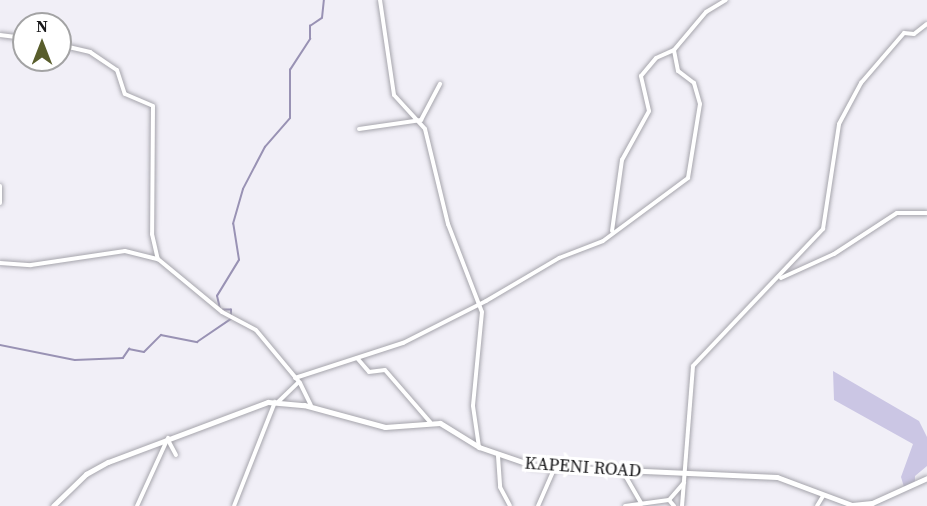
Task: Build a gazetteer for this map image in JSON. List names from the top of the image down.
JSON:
{
  "streets": {
    "main road": ["KAPENI ROAD"]
  },
  "north": "top"
}
